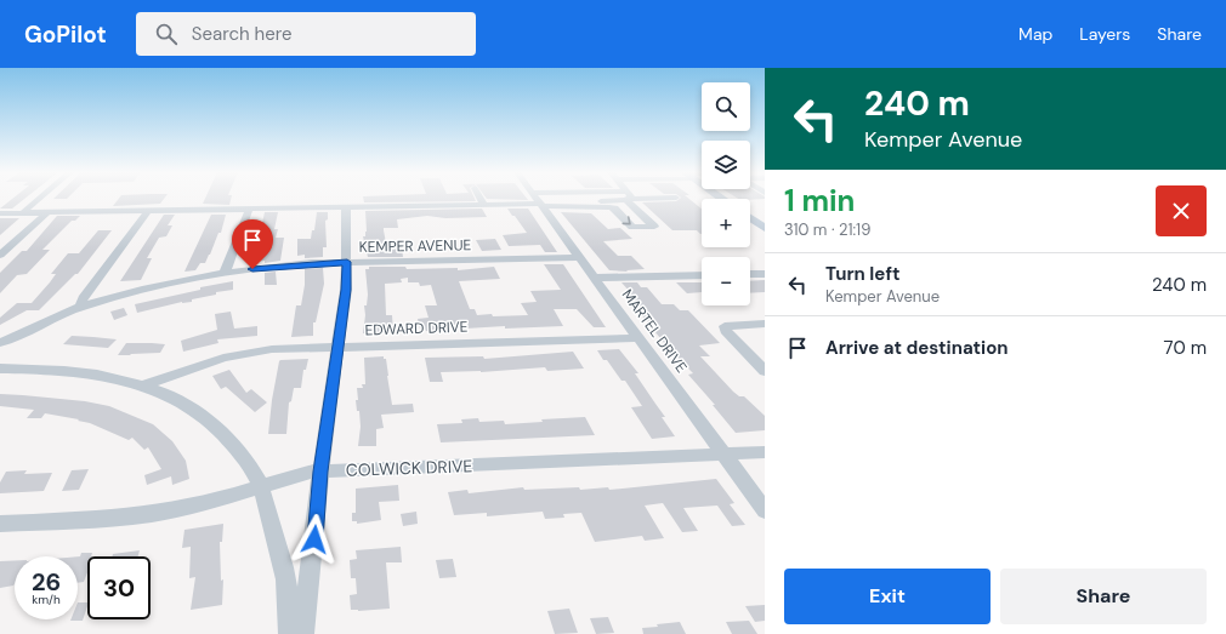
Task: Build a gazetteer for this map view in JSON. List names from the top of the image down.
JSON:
{
  "streets": {
    "street": [
      "KEMPER AVENUE",
      "EDWARD DRIVE",
      "MARTEL DRIVE",
      "COLWICK DRIVE"
    ]
  },
  "crossings": [
    ["KEMPER AVENUE", "MARTEL DRIVE"],
    ["EDWARD DRIVE", "MARTEL DRIVE"],
    ["MARTEL DRIVE", "COLWICK DRIVE"]
  ],
  "page": {
    "header": "GoPilot",
    "search": "Search here",
    "nav": ["Map", "Layers", "Share"],
    "turn": ["240 m", "Kemper Avenue"],
    "map_buttons": ["+", "−"],
    "heading": ["1 min", "310 m · 21:19"],
    "list": [
      {
        "name": "Turn left",
        "note": "Kemper Avenue",
        "value": "240 m"
      },
      {
        "name": "Arrive at destination",
        "value": "70 m"
      }
    ],
    "speed": "26 km/h",
    "limit": "30",
    "buttons": ["Exit", "Share"]
  }
}
